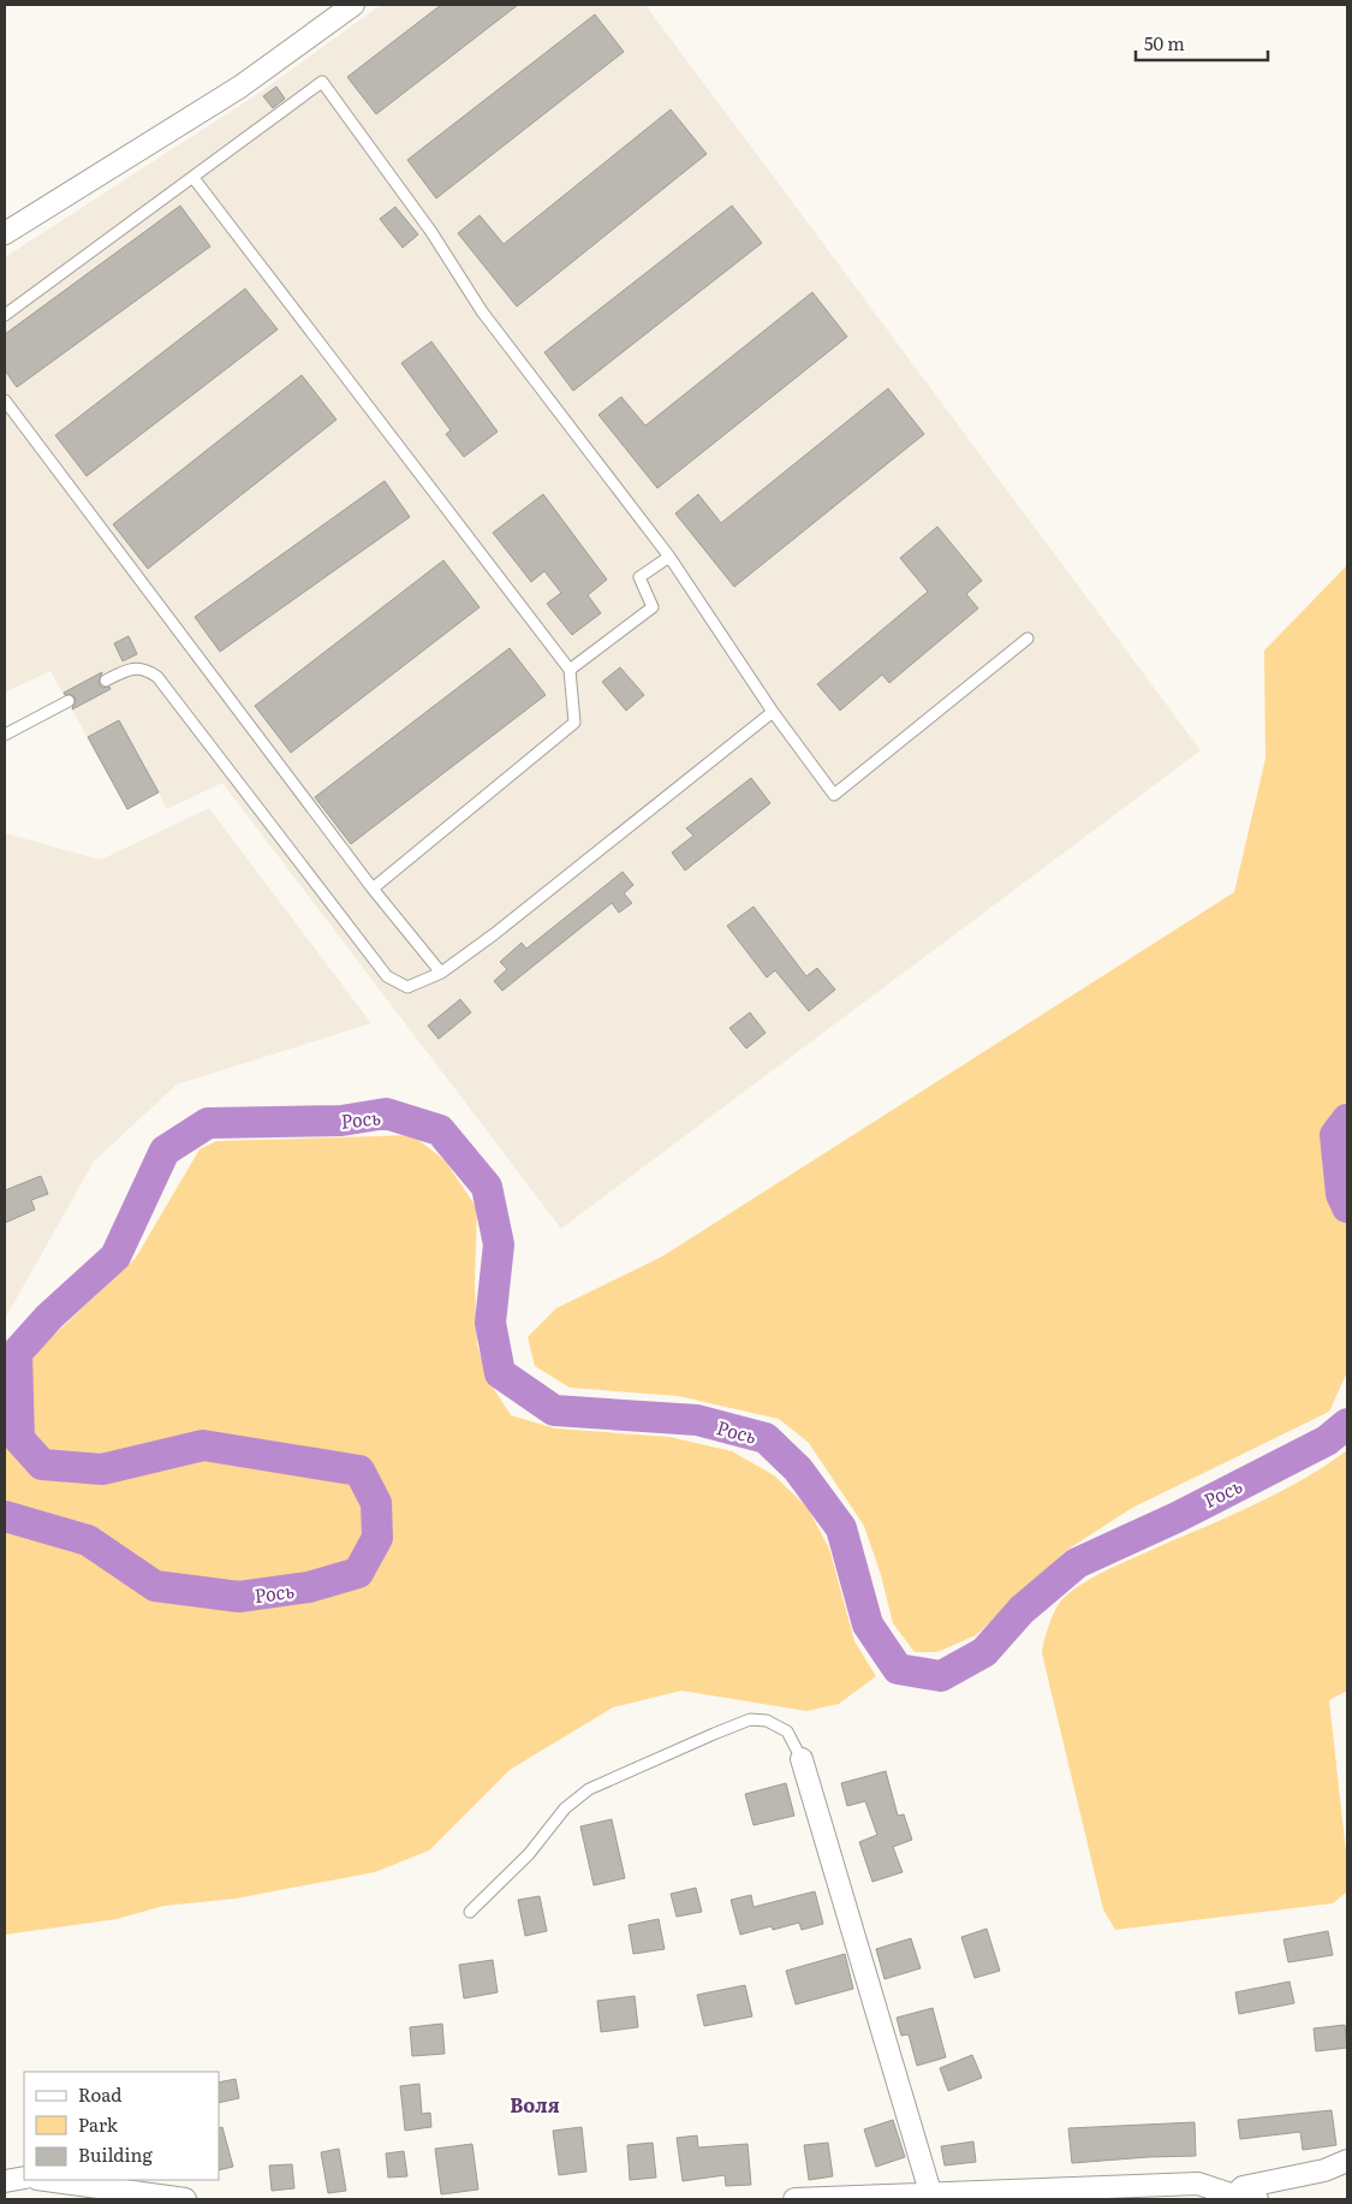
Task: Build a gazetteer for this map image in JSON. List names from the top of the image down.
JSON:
{
  "districts": ["Воля"],
  "water": ["Рось"],
  "legend": ["Road", "Park", "Building"],
  "scale_bar": "50 m"
}
